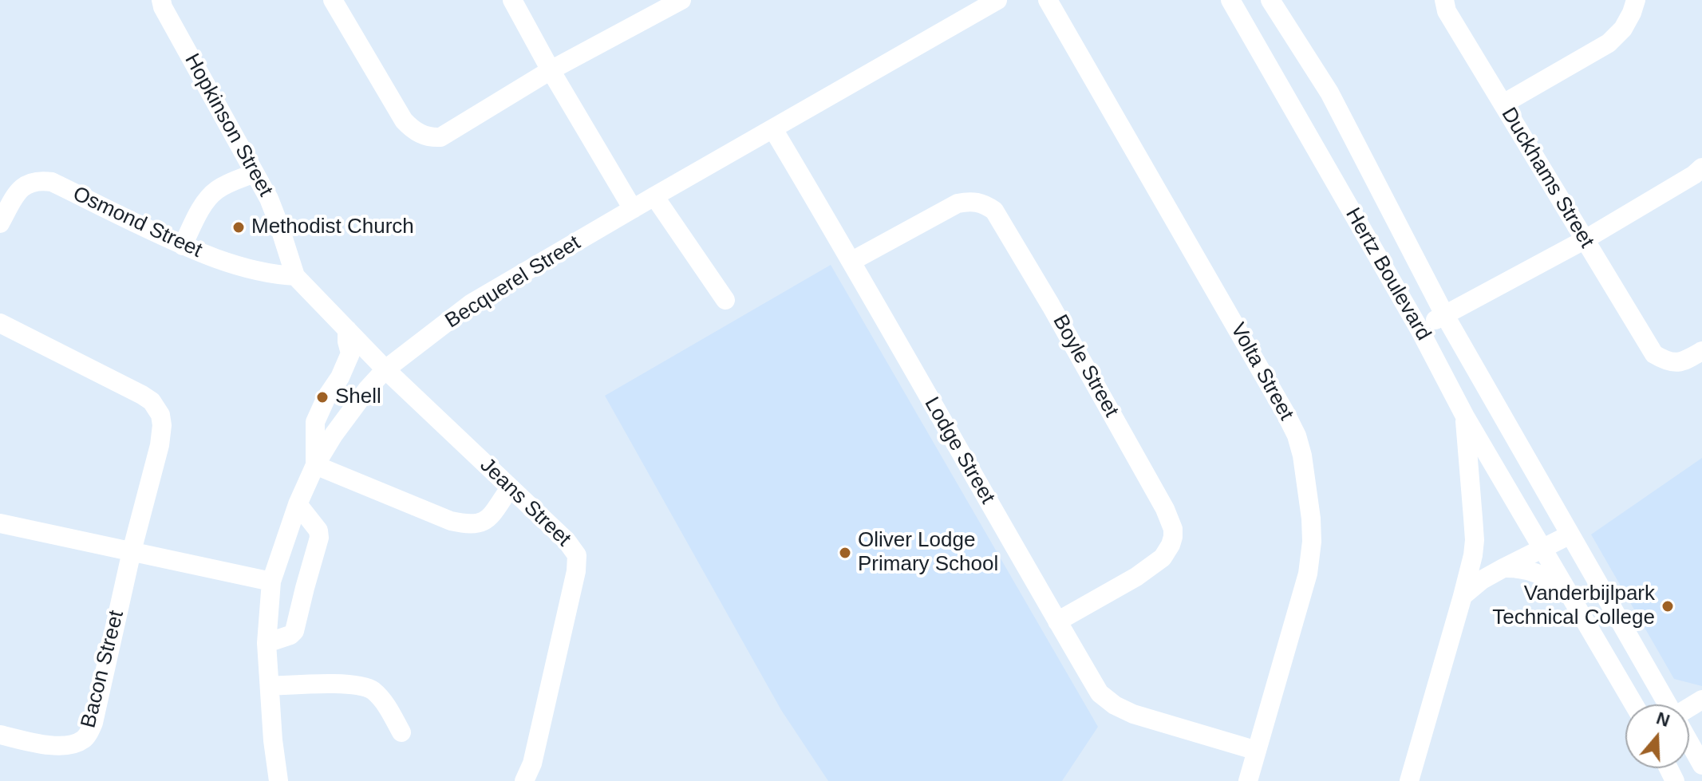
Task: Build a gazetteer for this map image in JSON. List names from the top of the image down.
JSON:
{
  "streets": {
    "street": [
      "Hopkinson Street",
      "Duckhams Street",
      "Osmond Street",
      "Hertz Boulevard",
      "Becquerel Street",
      "Boyle Street",
      "Volta Street",
      "Lodge Street",
      "Jeans Street",
      "Bacon Street"
    ]
  },
  "crossings": [
    ["Hopkinson Street", "Osmond Street"],
    ["Hopkinson Street", "Becquerel Street"],
    ["Hopkinson Street", "Jeans Street"],
    ["Becquerel Street", "Lodge Street"],
    ["Becquerel Street", "Jeans Street"],
    ["Boyle Street", "Lodge Street"],
    ["Volta Street", "Lodge Street"]
  ],
  "places": [
    "Methodist Church",
    "Shell",
    "Oliver Lodge Primary School",
    "Vanderbijlpark Technical College"
  ],
  "north": "top"
}
